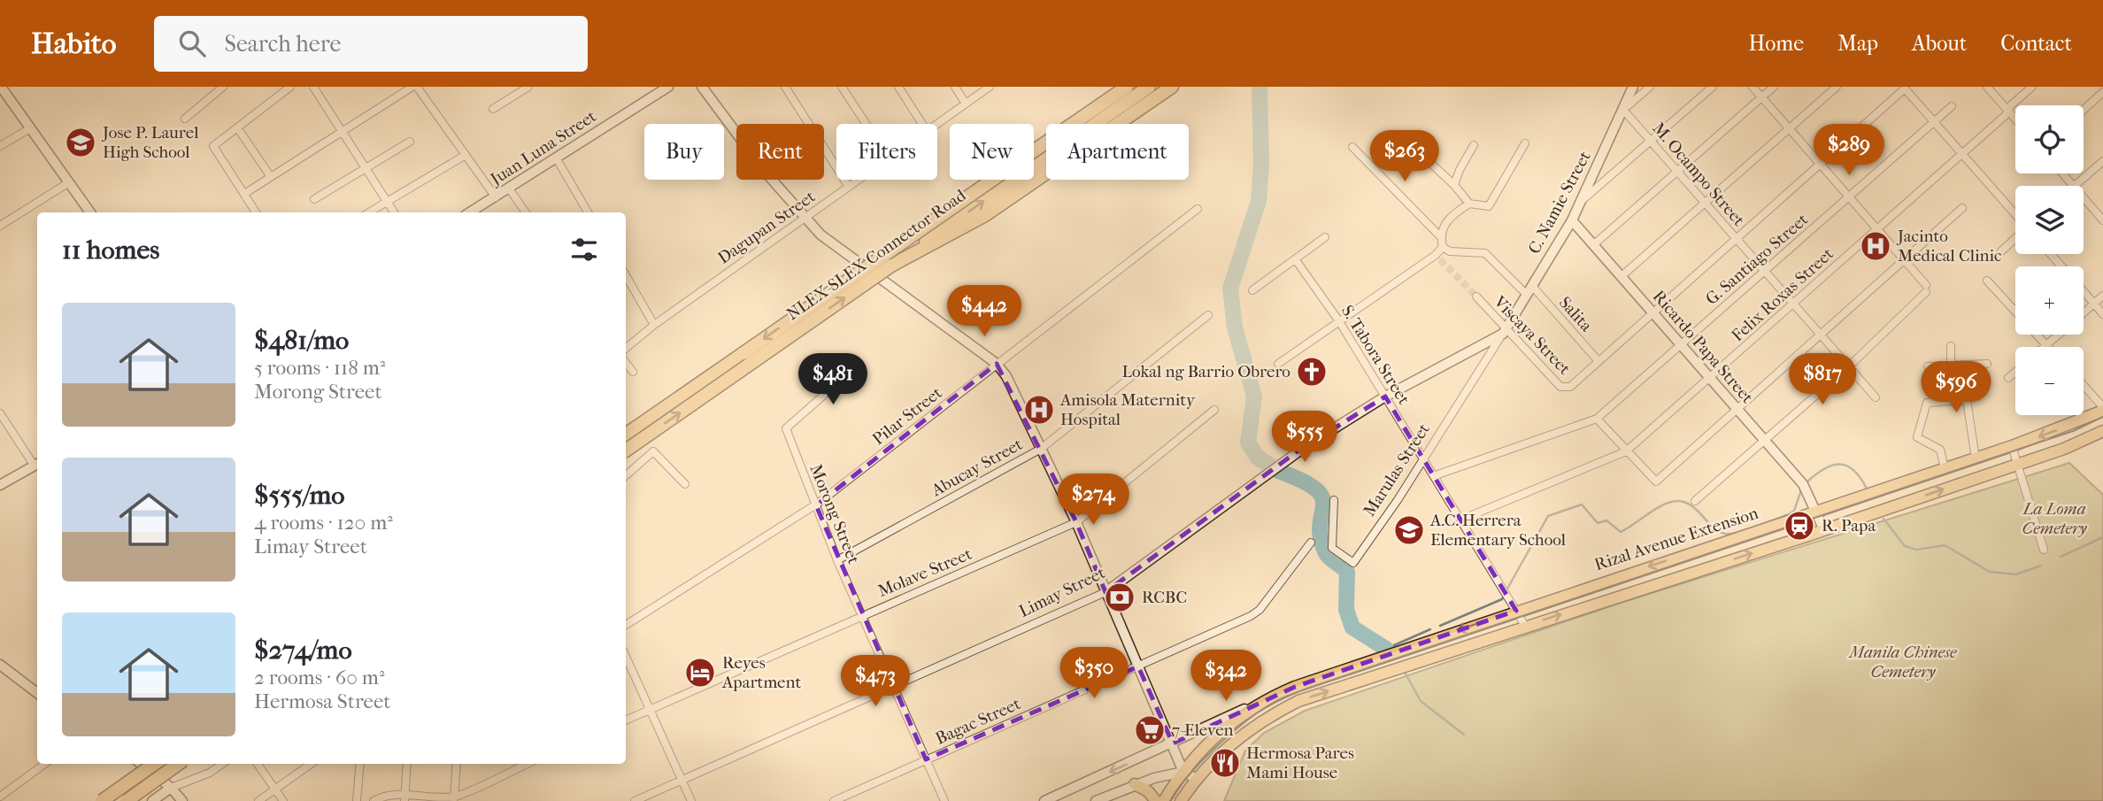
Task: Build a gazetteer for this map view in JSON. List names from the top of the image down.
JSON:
{
  "streets": {
    "highway": ["NLEX-SLEX Connector Road"],
    "main road": ["Rizal Avenue Extension"],
    "street": [
      "Juan Luna Street",
      "M. Ocampo Street",
      "C. Namie Street",
      "Dagupan Street",
      "G. Santiago Street",
      "Felix Roxas Street",
      "Salita",
      "Viscaya Street",
      "Ricardo Papa Street",
      "S. Tabora Street",
      "Pilar Street",
      "Abucay Street",
      "Marulas Street",
      "Morong Street",
      "Molave Street",
      "Limay Street",
      "Bagac Street"
    ]
  },
  "crossings": [
    ["M. Ocampo Street", "C. Namie Street"],
    ["M. Ocampo Street", "G. Santiago Street"],
    ["M. Ocampo Street", "Felix Roxas Street"],
    ["C. Namie Street", "Salita"],
    ["C. Namie Street", "Viscaya Street"],
    ["C. Namie Street", "Ricardo Papa Street"],
    ["C. Namie Street", "Marulas Street"],
    ["C. Namie Street", "Limay Street"],
    ["G. Santiago Street", "Ricardo Papa Street"],
    ["G. Santiago Street", "S. Tabora Street"],
    ["Felix Roxas Street", "Ricardo Papa Street"],
    ["Felix Roxas Street", "S. Tabora Street"],
    ["Salita", "Viscaya Street"],
    ["Viscaya Street", "Marulas Street"],
    ["Viscaya Street", "Limay Street"],
    ["Ricardo Papa Street", "Rizal Avenue Extension"],
    ["S. Tabora Street", "Marulas Street"],
    ["S. Tabora Street", "Rizal Avenue Extension"],
    ["S. Tabora Street", "Limay Street"],
    ["Pilar Street", "Morong Street"],
    ["Abucay Street", "Morong Street"],
    ["Marulas Street", "Limay Street"],
    ["Morong Street", "Molave Street"],
    ["Morong Street", "Limay Street"],
    ["Morong Street", "Bagac Street"]
  ],
  "parks": ["La Loma Cemetery", "Manila Chinese Cemetery"],
  "places": {
    "school or university": ["Jose P. Laurel High School", "A.C. Herrera Elementary School"],
    "hospital": ["Jacinto Medical Clinic", "Amisola Maternity Hospital"],
    "church": ["Lokal ng Barrio Obrero"],
    "station": ["R. Papa"],
    "bank": ["RCBC"],
    "hotel": ["Reyes Apartment"],
    "supermarket": ["7-Eleven"],
    "restaurant": ["Hermosa Pares Mami House"]
  },
  "page": {
    "header": "Habito",
    "search": "Search here",
    "nav": [
      "Home",
      "Map",
      "About",
      "Contact"
    ],
    "map_buttons": ["+", "−"],
    "price": [
      "$289",
      "$263",
      "$442",
      "$481",
      "$817",
      "$596",
      "$555",
      "$274",
      "$350",
      "$342",
      "$473"
    ],
    "chip": [
      "Buy",
      "Rent",
      "Filters",
      "New",
      "Apartment"
    ],
    "heading": "11 homes",
    "list": [
      {
        "name": "$481/mo",
        "note": "5 rooms · 118 m² · Morong Street"
      },
      {
        "name": "$555/mo",
        "note": "4 rooms · 120 m² · Limay Street"
      },
      {
        "name": "$274/mo",
        "note": "2 rooms · 60 m² · Hermosa Street"
      }
    ]
  }
}
